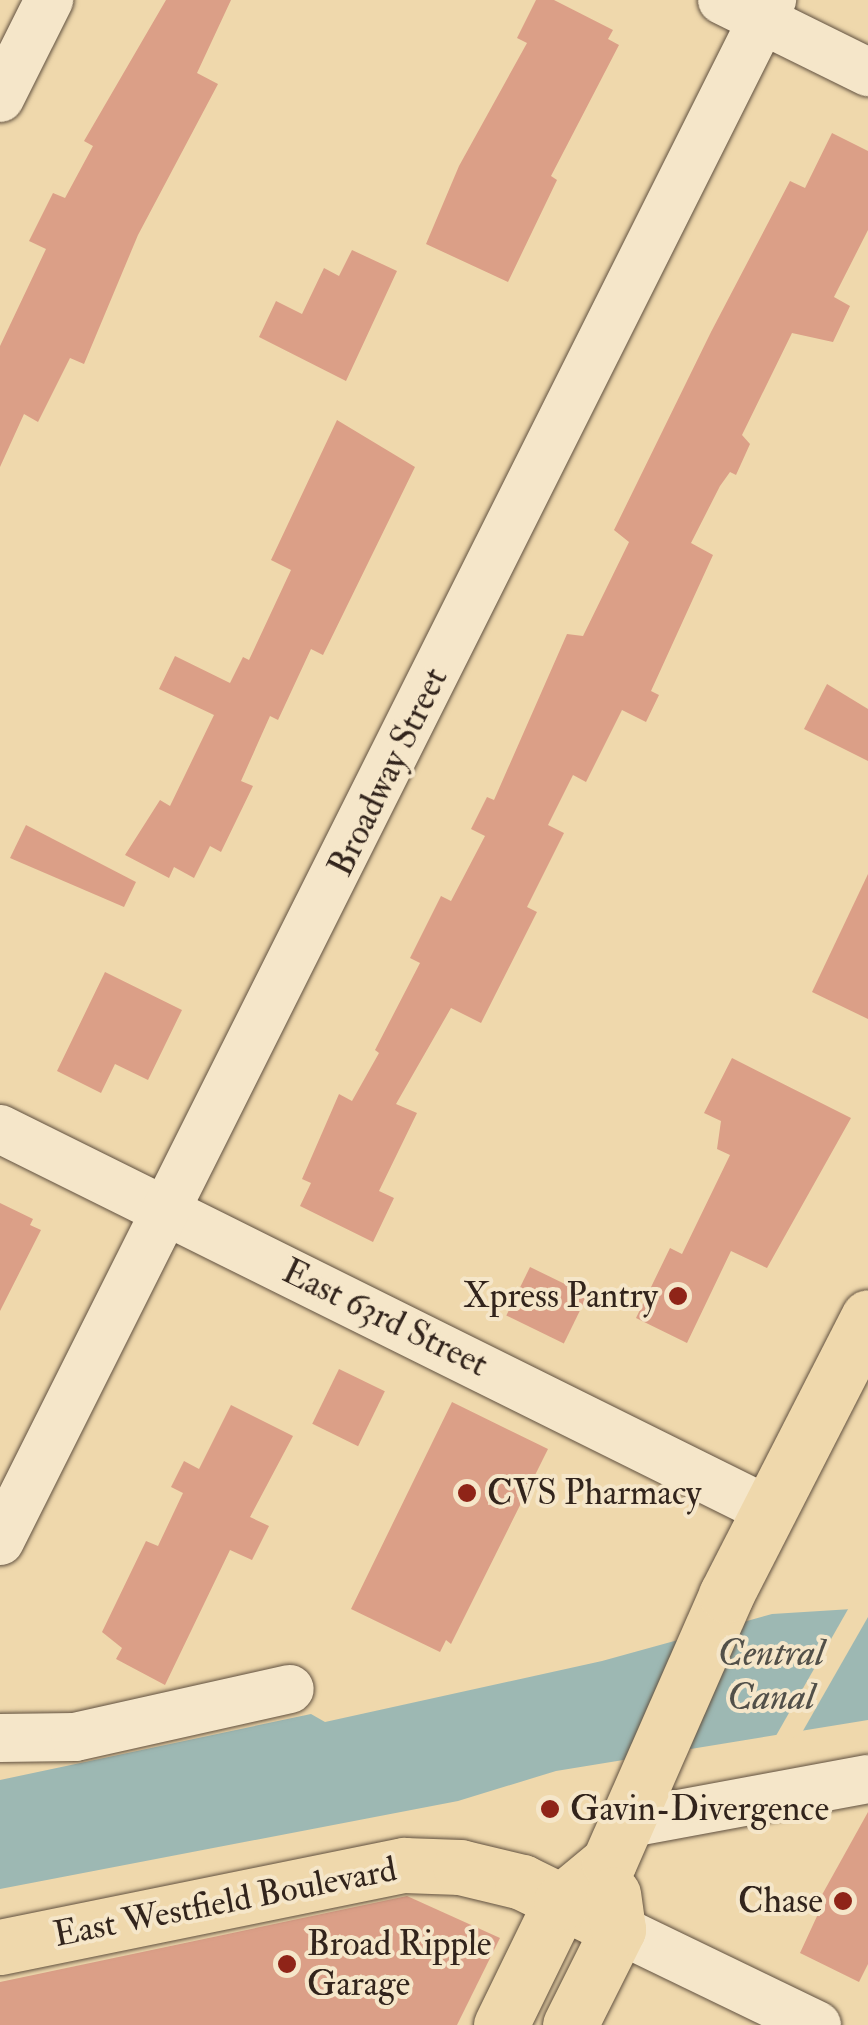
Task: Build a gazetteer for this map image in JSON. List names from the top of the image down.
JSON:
{
  "streets": {
    "main road": ["East Westfield Boulevard"],
    "street": ["Broadway Street", "East 63rd Street"]
  },
  "crossings": [
    ["Broadway Street", "East 63rd Street"]
  ],
  "water": ["Central Canal"],
  "places": [
    "Xpress Pantry",
    "CVS Pharmacy",
    "Gavin-Divergence",
    "Chase",
    "Broad Ripple Garage"
  ]
}
